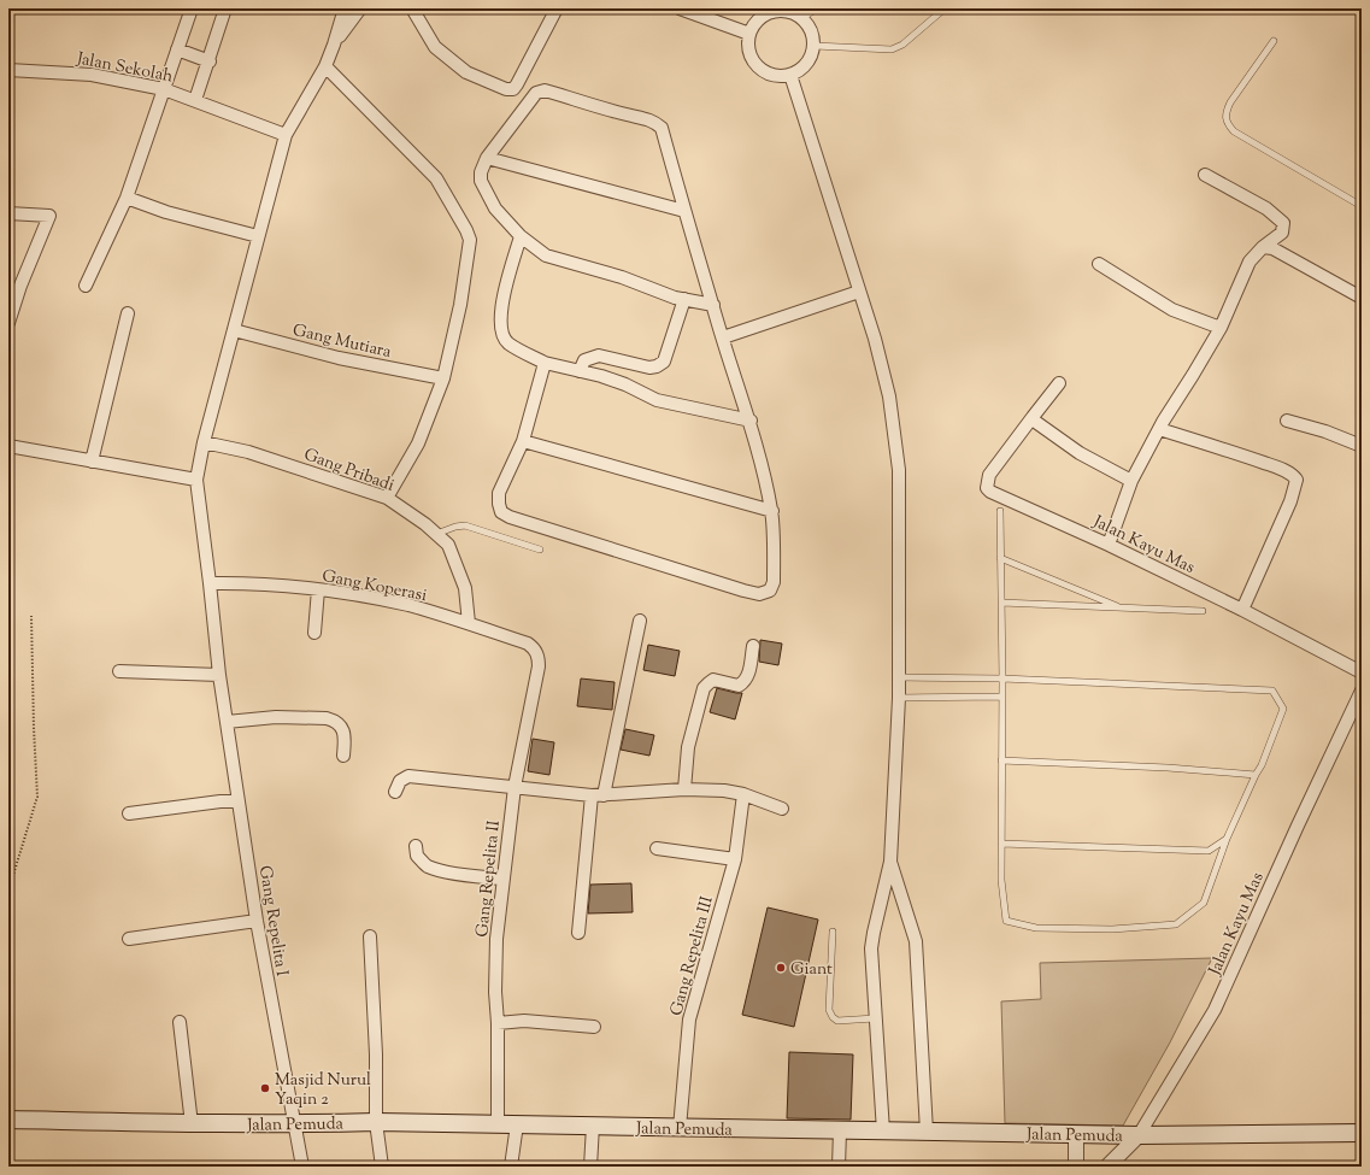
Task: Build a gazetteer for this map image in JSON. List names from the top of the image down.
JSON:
{
  "streets": {
    "main road": ["Jalan Pemuda"],
    "street": [
      "Jalan Sekolah",
      "Gang Mutiara",
      "Gang Pribadi",
      "Jalan Kayu Mas",
      "Gang Koperasi",
      "Gang Repelita II",
      "Gang Repelita I",
      "Gang Repelita III"
    ]
  },
  "crossings": [
    ["Jalan Sekolah", "Gang Repelita I"],
    ["Gang Mutiara", "Gang Repelita I"],
    ["Gang Pribadi", "Gang Koperasi"],
    ["Gang Pribadi", "Gang Repelita I"],
    ["Jalan Kayu Mas", "Jalan Pemuda"],
    ["Gang Koperasi", "Gang Repelita II"],
    ["Gang Koperasi", "Gang Repelita I"],
    ["Gang Repelita II", "Jalan Pemuda"],
    ["Gang Repelita I", "Jalan Pemuda"],
    ["Gang Repelita III", "Jalan Pemuda"]
  ],
  "places": ["Giant", "Masjid Nurul Yaqin 2"]
}
